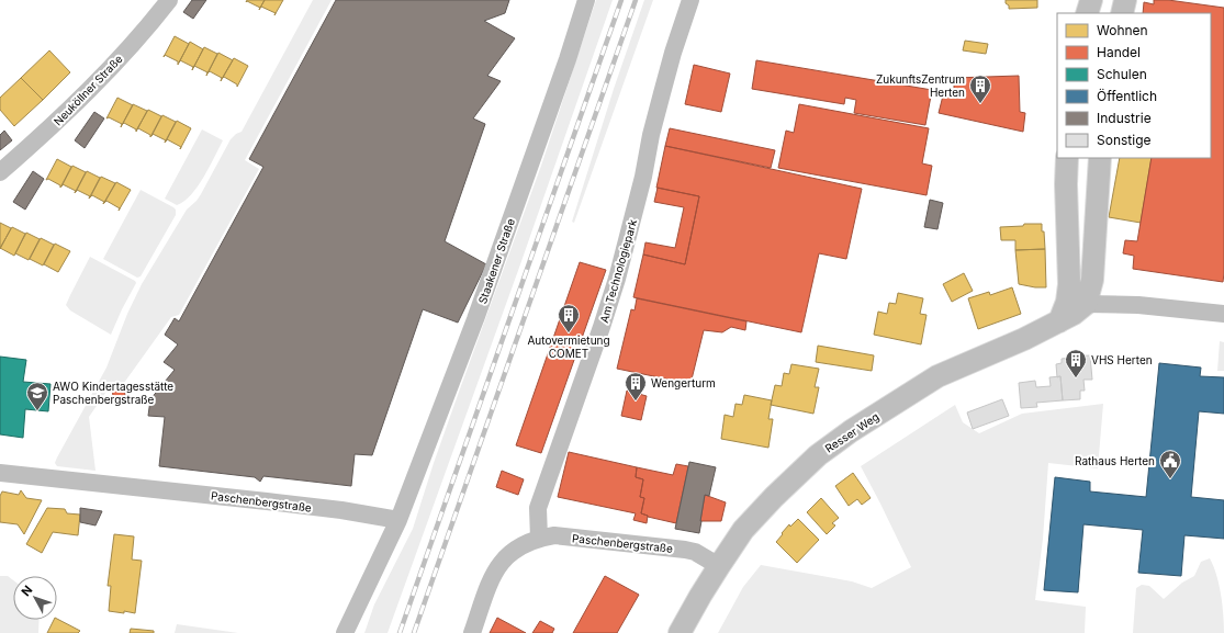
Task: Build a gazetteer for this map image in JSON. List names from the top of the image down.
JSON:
{
  "streets": {
    "main road": ["Resser Weg"],
    "street": [
      "Neuköllner Straße",
      "Staakener Straße",
      "Am Technologiepark",
      "Paschenbergstraße"
    ]
  },
  "crossings": [
    ["Staakener Straße", "Paschenbergstraße"],
    ["Am Technologiepark", "Paschenbergstraße"],
    ["Resser Weg", "Paschenbergstraße"]
  ],
  "places": {
    "building": [
      "ZukunftsZentrum Herten",
      "Autovermietung COMET",
      "VHS Herten",
      "Wengerturm"
    ],
    "school or university": ["AWO Kindertagesstätte Paschenbergstraße"],
    "public building": ["Rathaus Herten"]
  },
  "legend": [
    "Wohnen",
    "Handel",
    "Schulen",
    "Öffentlich",
    "Industrie",
    "Sonstige"
  ],
  "north": "top left"
}
